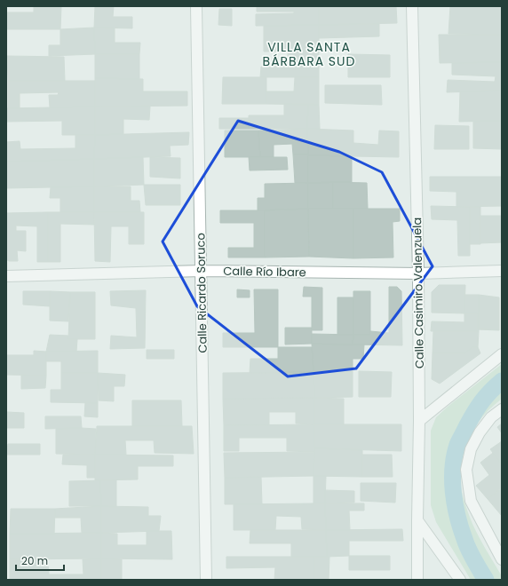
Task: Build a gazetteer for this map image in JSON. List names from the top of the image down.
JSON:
{
  "streets": {
    "street": ["Calle Río Ibare", "Calle Ricardo Soruco", "Calle Casimiro Valenzuela"]
  },
  "crossings": [
    ["Calle Río Ibare", "Calle Ricardo Soruco"],
    ["Calle Río Ibare", "Calle Casimiro Valenzuela"]
  ],
  "districts": ["VILLA SANTA BÁRBARA SUD"],
  "scale_bar": "20 m"
}
